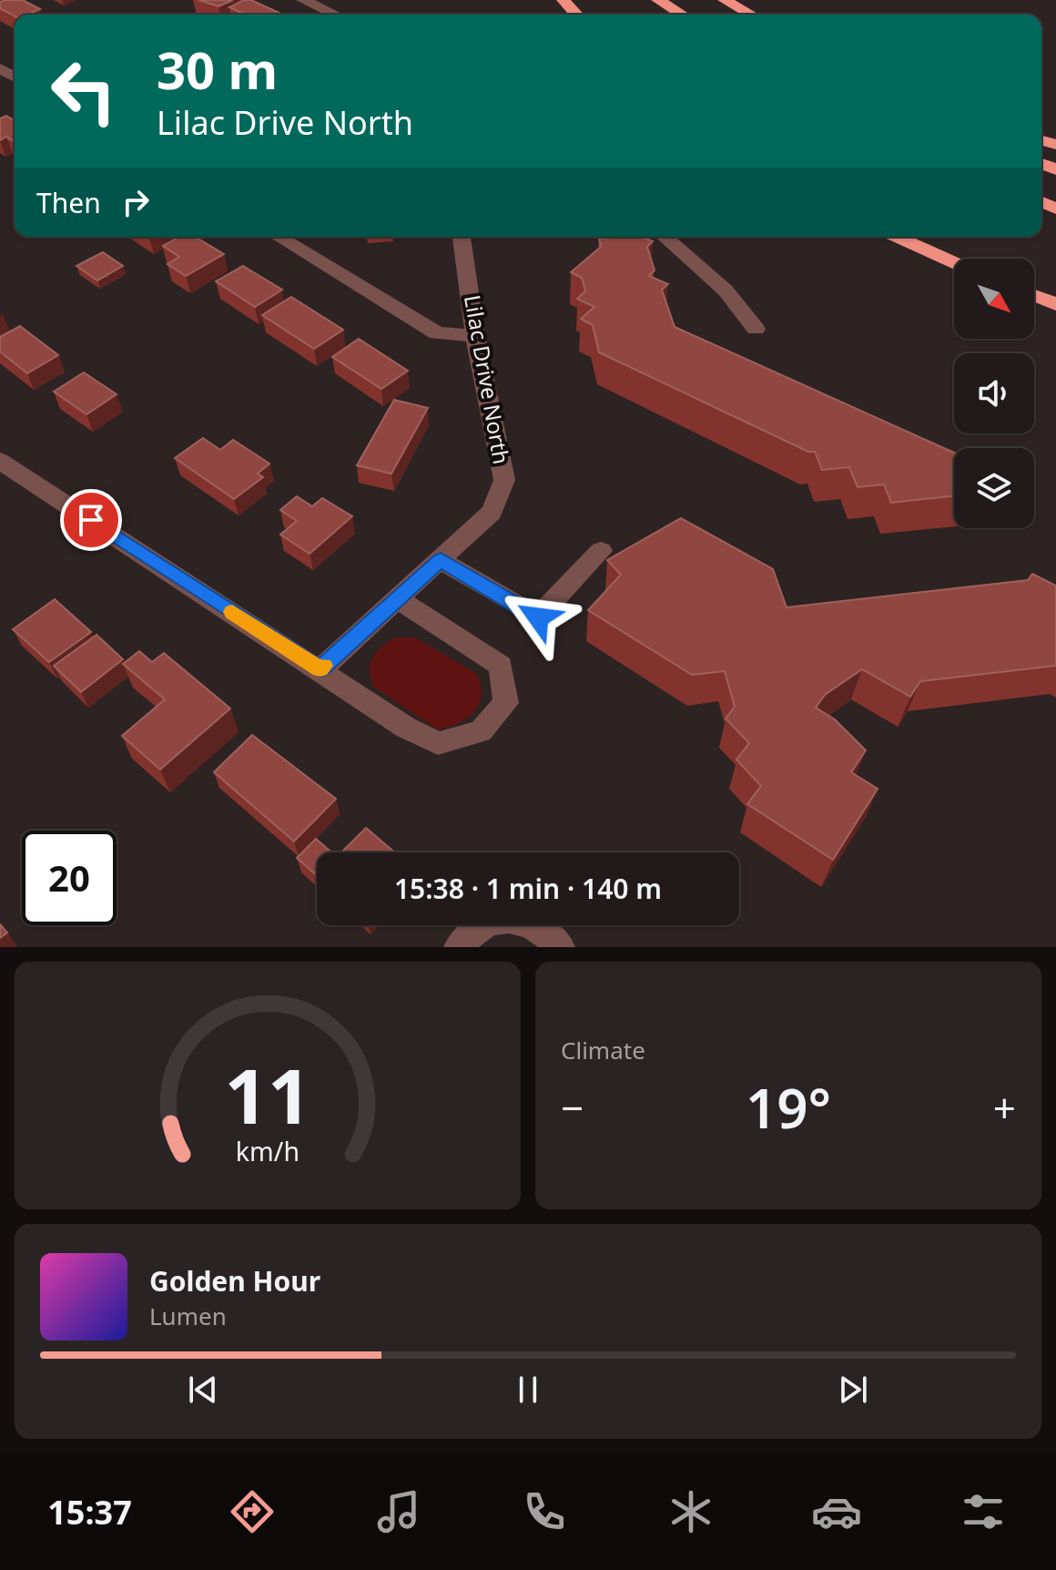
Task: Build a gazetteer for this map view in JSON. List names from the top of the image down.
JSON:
{
  "streets": {
    "street": ["Lilac Drive North"]
  },
  "north": "bottom right",
  "page": {
    "turn": ["30 m", "Lilac Drive North"],
    "then": "Then",
    "limit": "20",
    "trip": "15:38 · 1 min · 140 m",
    "tile": "Climate",
    "heat": ["−", "19°", "+"],
    "song": ["Golden Hour", "Lumen"],
    "tabs": "15:37",
    "gauge": ["11", "km/h"]
  }
}
